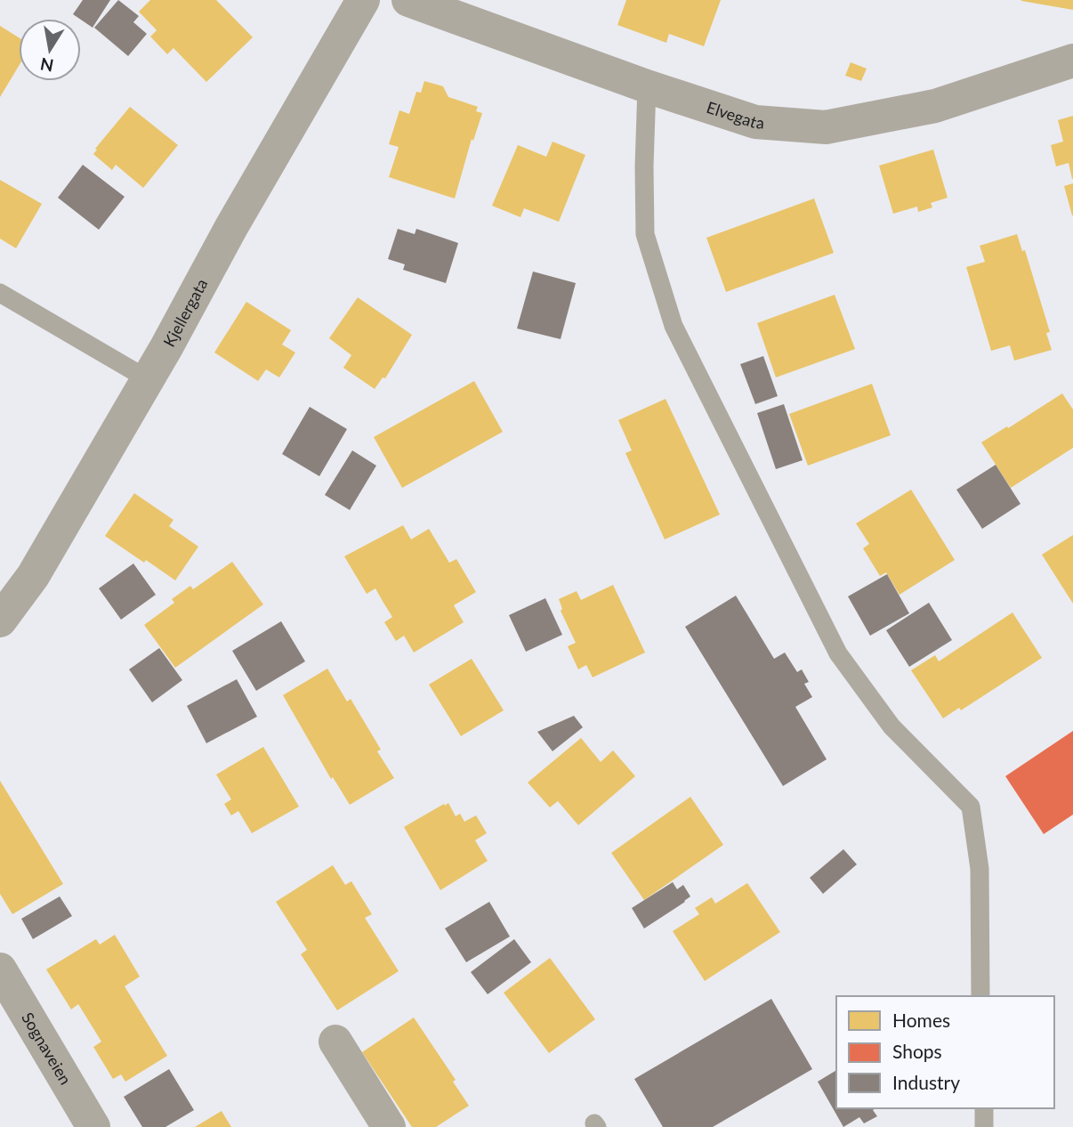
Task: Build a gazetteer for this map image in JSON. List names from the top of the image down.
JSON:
{
  "streets": {
    "street": ["Elvegata", "Kjellergata", "Sognaveien"]
  },
  "legend": ["Homes", "Shops", "Industry"],
  "north": "bottom"
}
